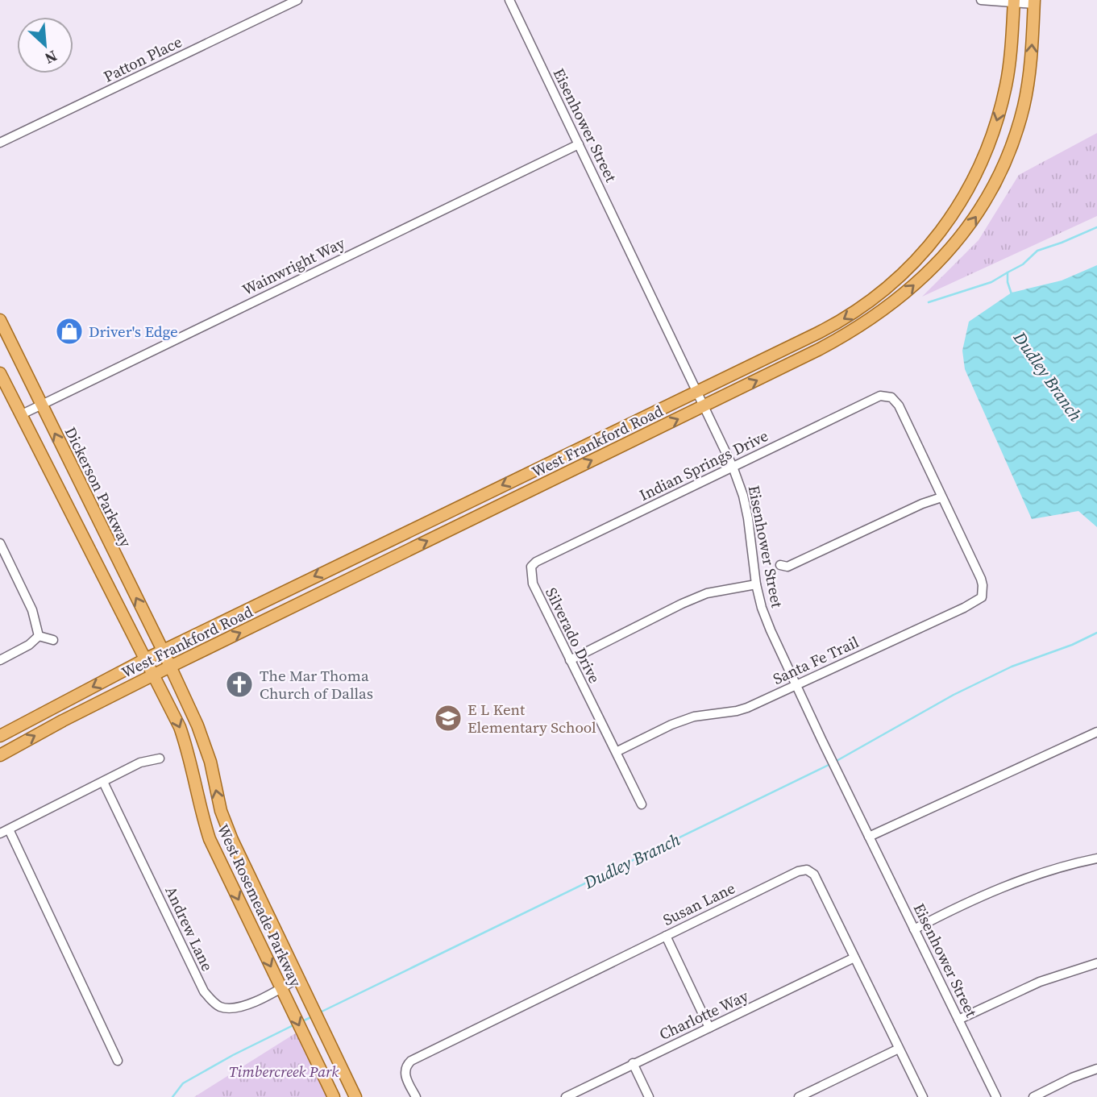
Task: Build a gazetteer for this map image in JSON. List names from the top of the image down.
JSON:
{
  "streets": {
    "main road": ["West Frankford Road", "Dickerson Parkway", "West Rosemeade Parkway"],
    "street": [
      "Patton Place",
      "Eisenhower Street",
      "Wainwright Way",
      "Indian Springs Drive",
      "Silverado Drive",
      "Santa Fe Trail",
      "Susan Lane",
      "Andrew Lane",
      "Charlotte Way"
    ]
  },
  "crossings": [
    ["Eisenhower Street", "Wainwright Way"],
    ["Eisenhower Street", "West Frankford Road"],
    ["Eisenhower Street", "Indian Springs Drive"],
    ["Eisenhower Street", "Santa Fe Trail"],
    ["Wainwright Way", "Dickerson Parkway"],
    ["West Frankford Road", "Dickerson Parkway"],
    ["West Frankford Road", "West Rosemeade Parkway"],
    ["Indian Springs Drive", "Silverado Drive"],
    ["Indian Springs Drive", "Santa Fe Trail"],
    ["Dickerson Parkway", "West Rosemeade Parkway"],
    ["Silverado Drive", "Santa Fe Trail"],
    ["Susan Lane", "Charlotte Way"],
    ["West Rosemeade Parkway", "Andrew Lane"]
  ],
  "water": ["Dudley Branch"],
  "parks": ["Timbercreek Park"],
  "places": {
    "shop": ["Driver's Edge"],
    "church": ["The Mar Thoma Church of Dallas"],
    "school or university": ["E L Kent Elementary School"]
  },
  "north": "bottom right"
}
